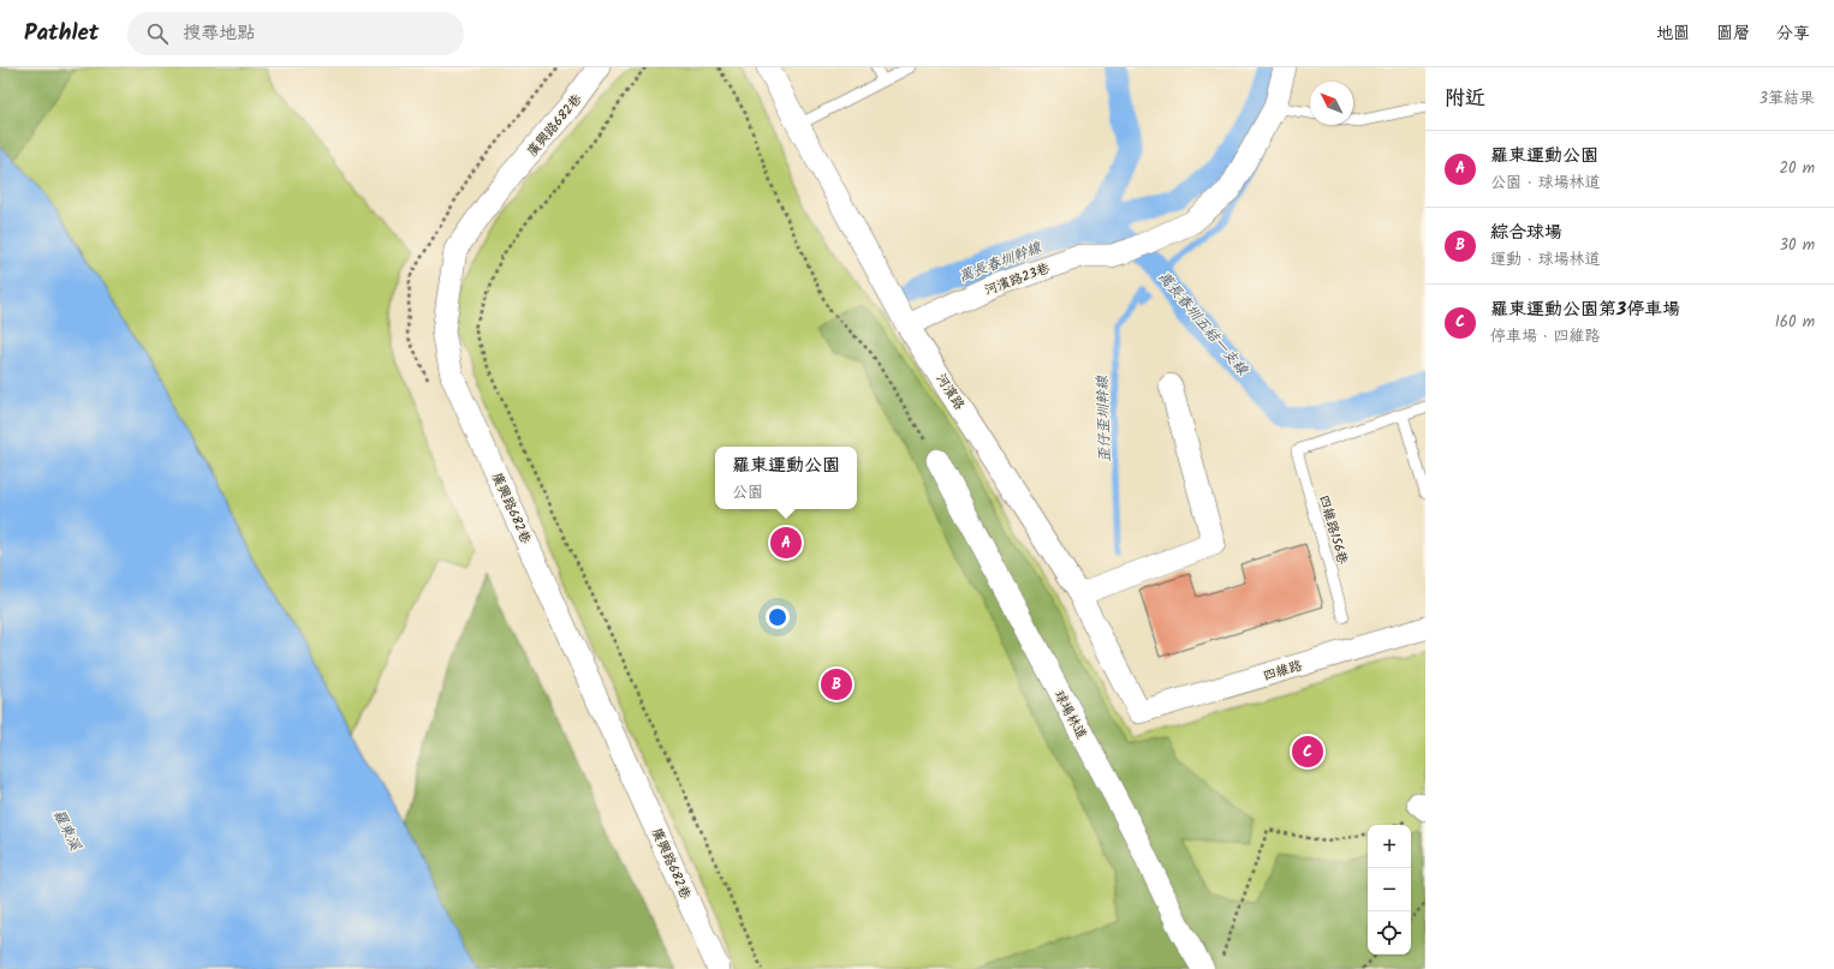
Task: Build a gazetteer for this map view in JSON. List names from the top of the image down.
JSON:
{
  "streets": {
    "street": [
      "廣興路682巷",
      "河濱路23巷",
      "河濱路",
      "四維路",
      "球場林道"
    ],
    "lane": ["四維路156巷"]
  },
  "crossings": [
    ["河濱路23巷", "河濱路"],
    ["河濱路", "四維路"]
  ],
  "water": [
    "萬長春圳幹線",
    "萬長春圳五結一支線",
    "歪仔歪圳幹線",
    "羅東溪"
  ],
  "north": "top left",
  "page": {
    "header": "Pathlet",
    "search": "搜尋地點",
    "nav": ["地圖", "圖層", "分享"],
    "heading": ["附近", "3筆結果"],
    "list": [
      {
        "mark": "A",
        "name": "羅東運動公園",
        "note": "公園 · 球場林道",
        "value": "20 m"
      },
      {
        "mark": "B",
        "name": "綜合球場",
        "note": "運動 · 球場林道",
        "value": "30 m"
      },
      {
        "mark": "C",
        "name": "羅東運動公園第3停車場",
        "note": "停車場 · 四維路",
        "value": "160 m"
      }
    ],
    "popup": ["羅東運動公園", "公園"],
    "pins": ["A", "B", "C"],
    "map_buttons": ["+", "−"]
  }
}
